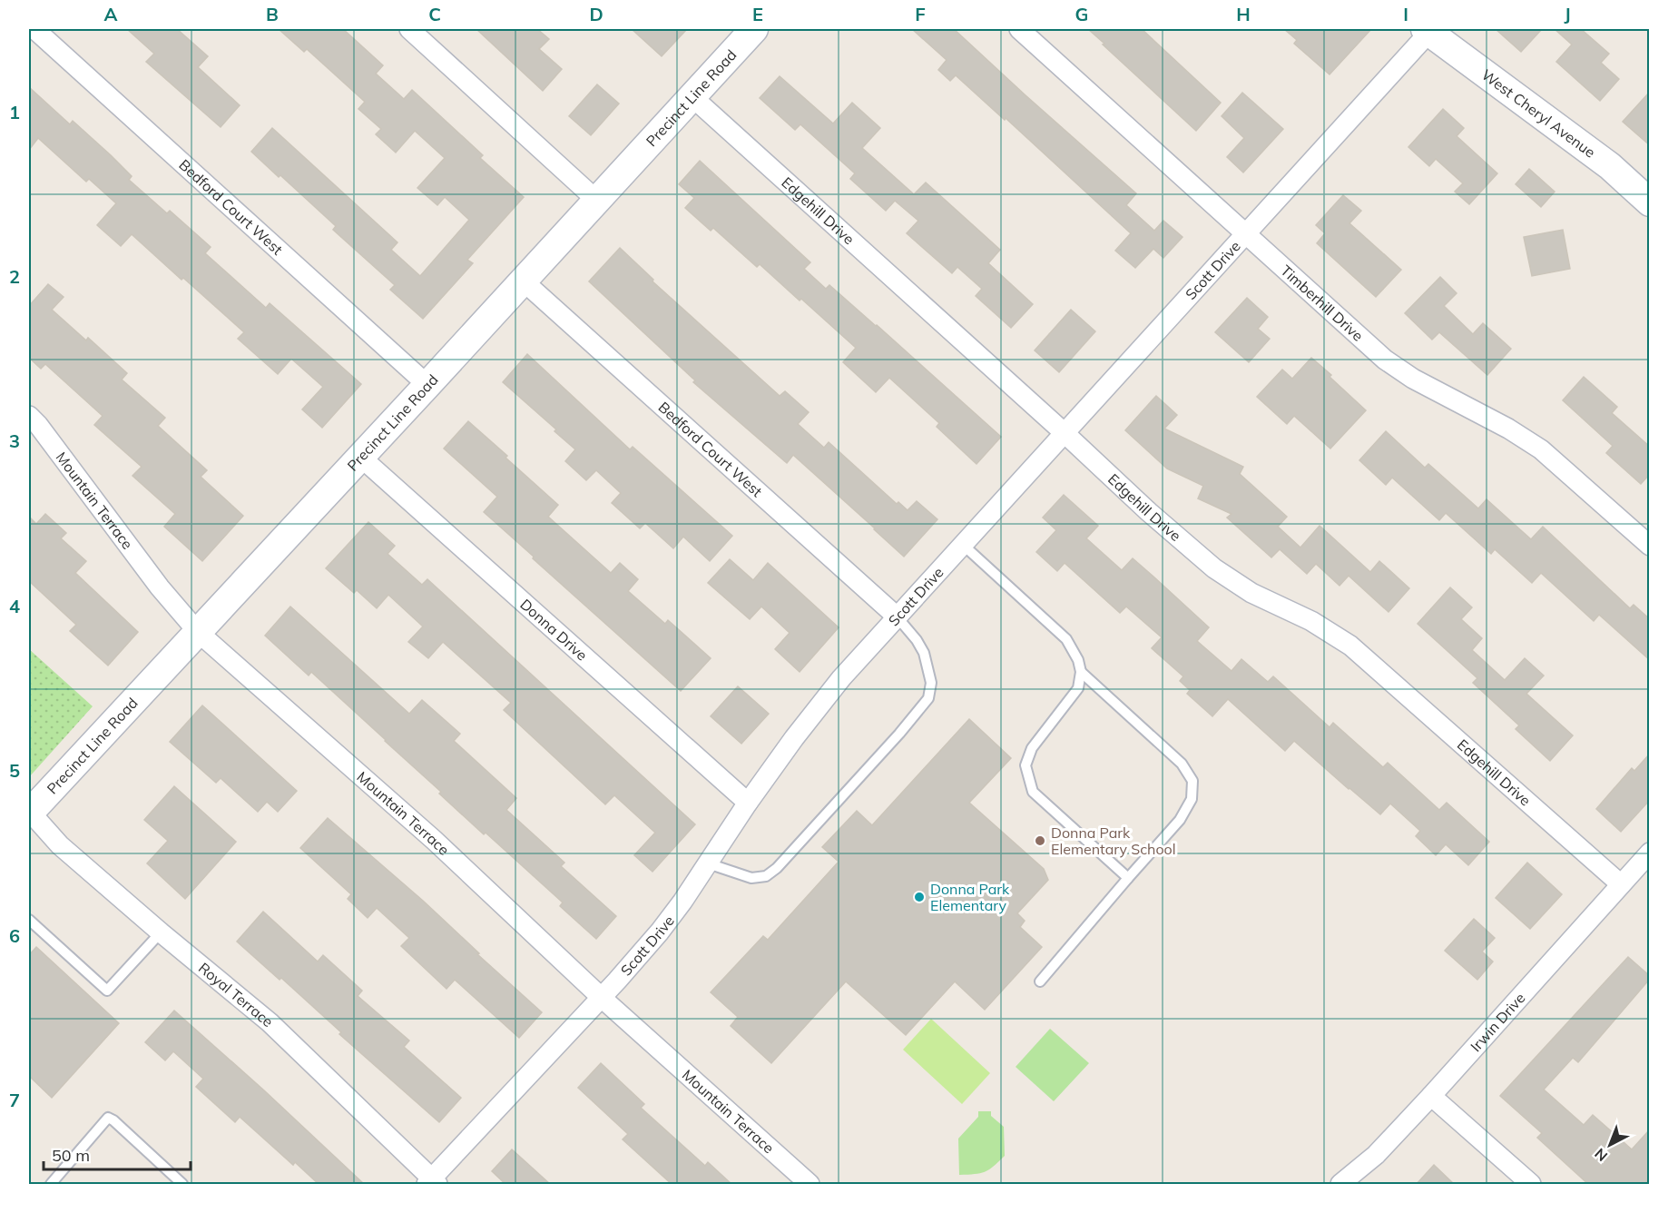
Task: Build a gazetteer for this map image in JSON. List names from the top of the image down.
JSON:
{
  "streets": {
    "main road": ["Precinct Line Road", "West Cheryl Avenue"],
    "street": [
      "Bedford Court West",
      "Edgehill Drive",
      "Scott Drive",
      "Timberhill Drive",
      "Mountain Terrace",
      "Donna Drive",
      "Royal Terrace",
      "Irwin Drive"
    ]
  },
  "crossings": [
    ["Precinct Line Road", "Bedford Court West"],
    ["Precinct Line Road", "Edgehill Drive"],
    ["Precinct Line Road", "Mountain Terrace"],
    ["Precinct Line Road", "Donna Drive"],
    ["Precinct Line Road", "Royal Terrace"],
    ["West Cheryl Avenue", "Scott Drive"],
    ["Bedford Court West", "Scott Drive"],
    ["Edgehill Drive", "Scott Drive"],
    ["Edgehill Drive", "Irwin Drive"],
    ["Scott Drive", "Timberhill Drive"],
    ["Scott Drive", "Mountain Terrace"],
    ["Scott Drive", "Donna Drive"],
    ["Scott Drive", "Royal Terrace"]
  ],
  "places": ["Donna Park Elementary School", "Donna Park Elementary"],
  "scale_bar": "50 m",
  "north": "bottom left",
  "grid": {
    "columns": [
      "A",
      "B",
      "C",
      "D",
      "E",
      "F",
      "G",
      "H",
      "I",
      "J"
    ],
    "rows": [
      "1",
      "2",
      "3",
      "4",
      "5",
      "6",
      "7"
    ]
  }
}
